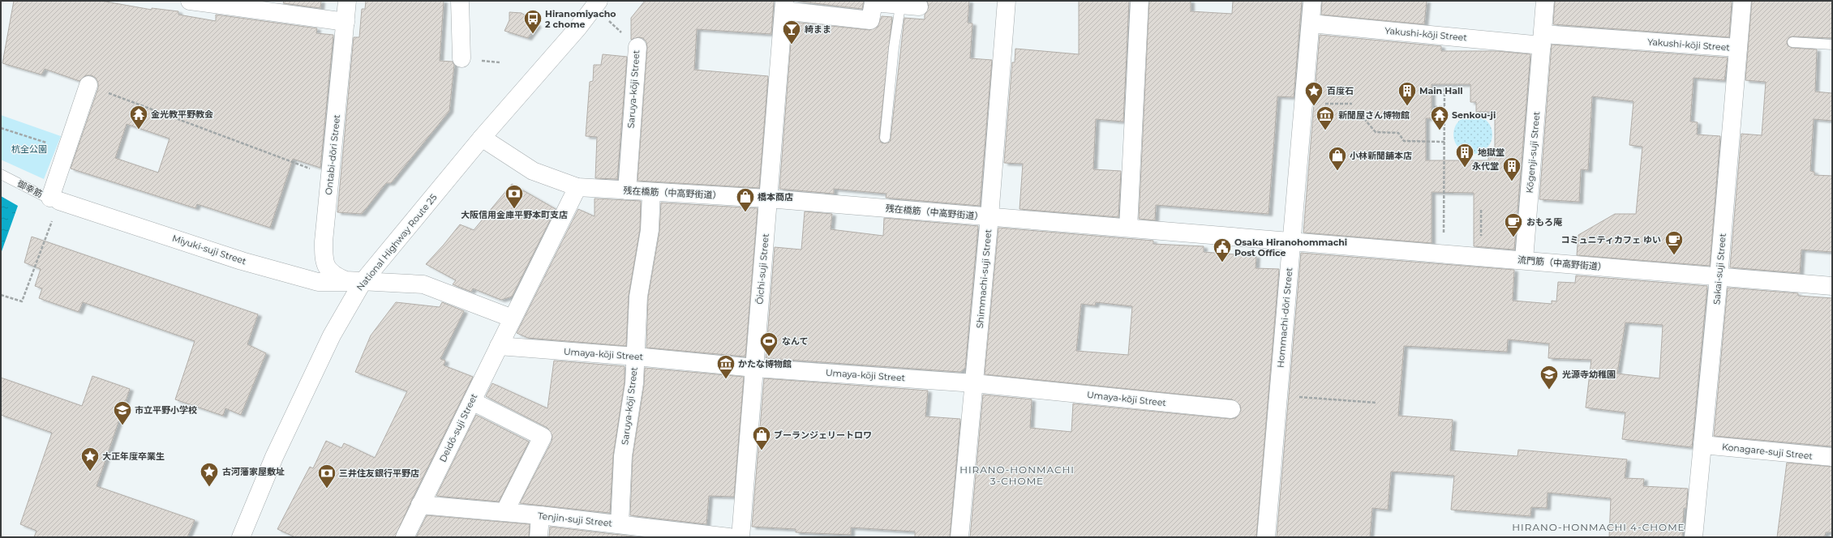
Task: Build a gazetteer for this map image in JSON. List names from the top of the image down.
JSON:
{
  "streets": {
    "main road": [
      "Yakushi-kōji Street",
      "Saruya-kōji Street",
      "Kōgenji-suji Street",
      "Ontabi-dōri Street",
      "残在橋筋（中高野街道）",
      "National Highway Route 25",
      "Miyuki-suji Street",
      "流門筋（中高野街道）",
      "Ōichi-suji Street",
      "Sakai-suji Street",
      "Shimmachi-suji Street",
      "Hommachi-dōri Street",
      "Umaya-kōji Street",
      "Deidō-suji Street",
      "Konagare-suji Street",
      "Tenjin-suji Street"
    ],
    "lane": ["御幸筋"]
  },
  "crossings": [
    ["Yakushi-kōji Street", "Kōgenji-suji Street"],
    ["Yakushi-kōji Street", "Sakai-suji Street"],
    ["Yakushi-kōji Street", "Hommachi-dōri Street"],
    ["Saruya-kōji Street", "残在橋筋（中高野街道）"],
    ["Saruya-kōji Street", "National Highway Route 25"],
    ["Saruya-kōji Street", "Umaya-kōji Street"],
    ["Saruya-kōji Street", "Tenjin-suji Street"],
    ["Kōgenji-suji Street", "流門筋（中高野街道）"],
    ["Ontabi-dōri Street", "National Highway Route 25"],
    ["Ontabi-dōri Street", "Miyuki-suji Street"],
    ["御幸筋", "Miyuki-suji Street"],
    ["残在橋筋（中高野街道）", "National Highway Route 25"],
    ["残在橋筋（中高野街道）", "流門筋（中高野街道）"],
    ["残在橋筋（中高野街道）", "Ōichi-suji Street"],
    ["残在橋筋（中高野街道）", "Shimmachi-suji Street"],
    ["残在橋筋（中高野街道）", "Hommachi-dōri Street"],
    ["残在橋筋（中高野街道）", "Deidō-suji Street"],
    ["National Highway Route 25", "Miyuki-suji Street"],
    ["流門筋（中高野街道）", "Sakai-suji Street"],
    ["流門筋（中高野街道）", "Hommachi-dōri Street"],
    ["Ōichi-suji Street", "Umaya-kōji Street"],
    ["Sakai-suji Street", "Konagare-suji Street"],
    ["Shimmachi-suji Street", "Umaya-kōji Street"],
    ["Umaya-kōji Street", "Deidō-suji Street"],
    ["Deidō-suji Street", "Tenjin-suji Street"]
  ],
  "districts": ["HIRANO-HONMACHI 3-CHOME", "HIRANO-HONMACHI 4-CHOME"],
  "parks": ["杭全公園"],
  "places": {
    "bus stop": ["Hiranomiyacho 2 chome"],
    "bar": ["綺まま"],
    "place": ["百度石", "大正年度卒業生", "古河藩家屋敷址"],
    "building": ["Main Hall", "地獄堂", "永代堂"],
    "temple": ["金光教平野教会", "Senkou-ji"],
    "museum": ["新聞屋さん博物館", "かたな博物館"],
    "shop": ["小林新聞舗本店", "橋本商店", "ブーランジェリートロワ"],
    "bank": ["大阪信用金庫平野本町支店", "三井住友銀行平野店"],
    "cafe": ["おもろ庵", "コミュニティカフェ ゆい"],
    "public building": ["Osaka Hiranohommachi Post Office"],
    "sports": ["なんて"],
    "school or university": ["光源寺幼稚園", "市立平野小学校"]
  }
}
